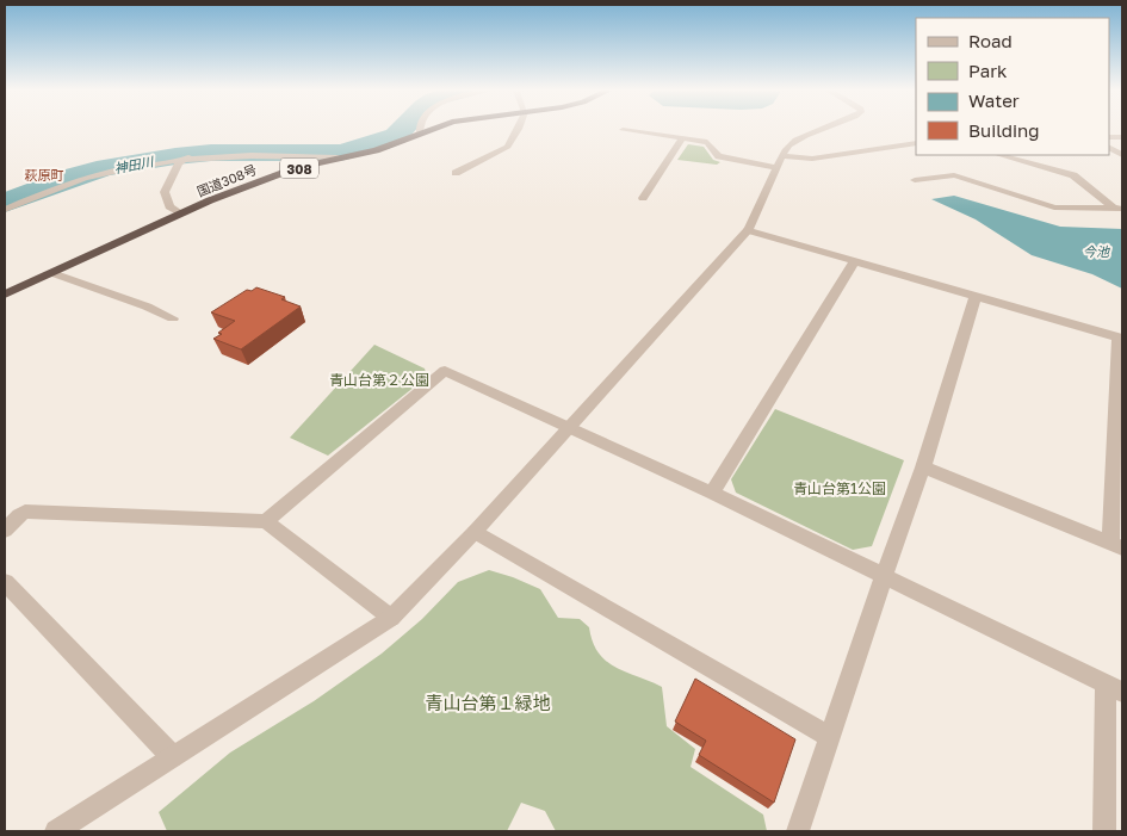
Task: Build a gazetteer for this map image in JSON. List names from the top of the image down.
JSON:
{
  "streets": {
    "highway": ["308", "国道308号"]
  },
  "districts": ["萩原町"],
  "water": ["神田川", "今池"],
  "parks": ["青山台第２公園", "青山台第1公園", "青山台第１緑地"],
  "legend": [
    "Road",
    "Park",
    "Water",
    "Building"
  ]
}
